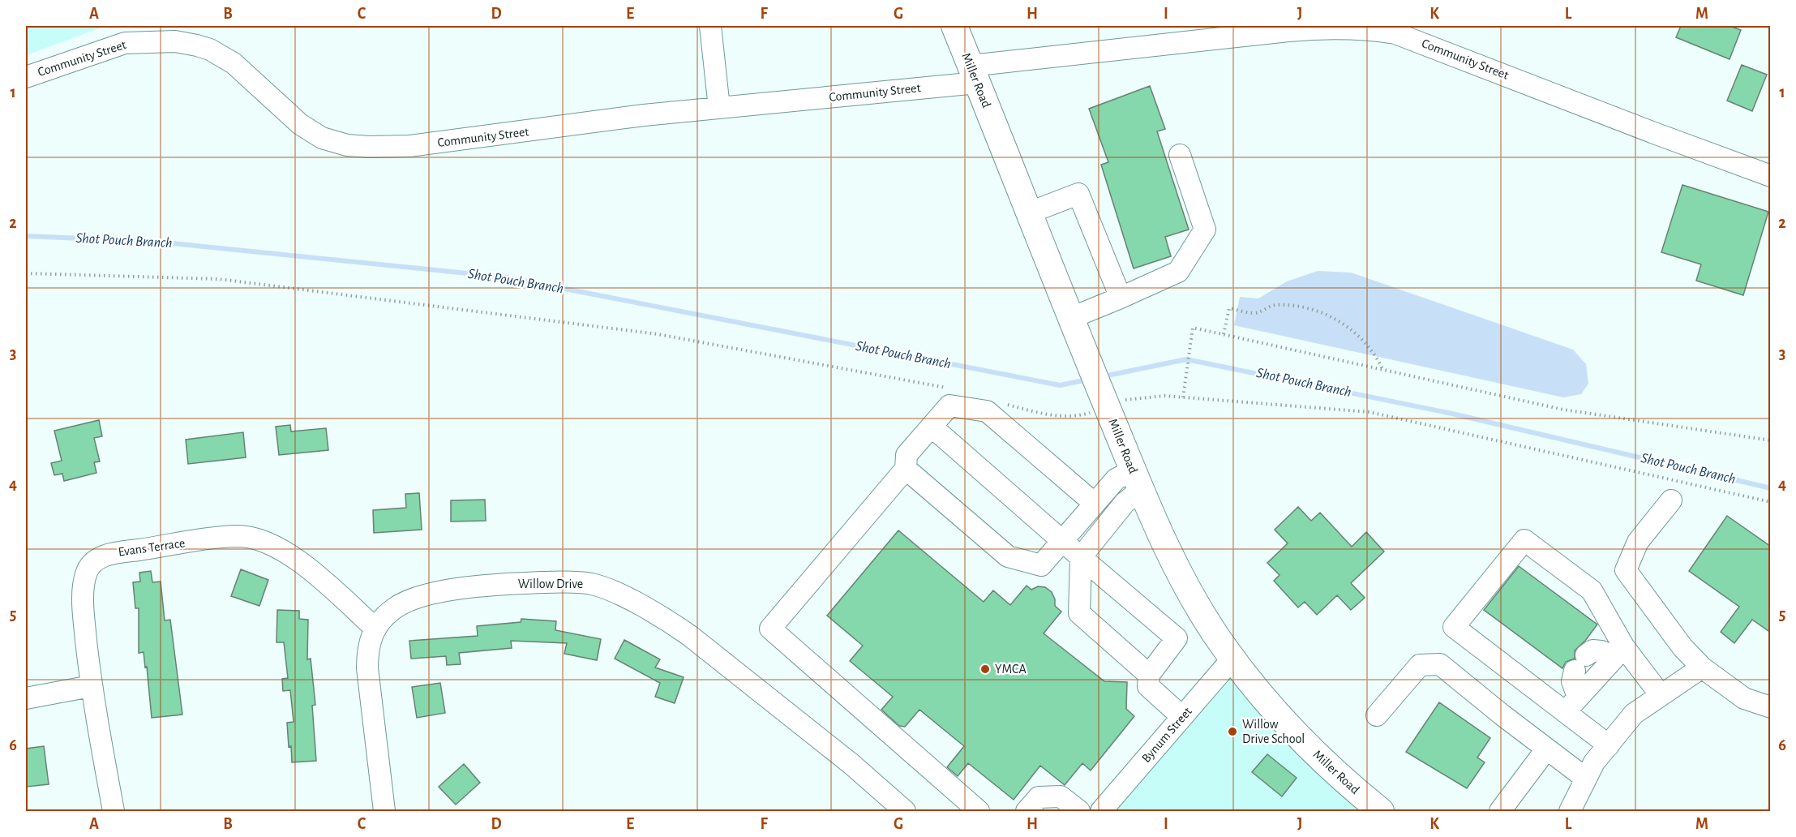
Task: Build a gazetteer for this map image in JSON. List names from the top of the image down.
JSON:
{
  "streets": {
    "main road": ["Miller Road"],
    "street": [
      "Community Street",
      "Evans Terrace",
      "Willow Drive",
      "Bynum Street"
    ]
  },
  "crossings": [
    ["Community Street", "Miller Road"],
    ["Miller Road", "Bynum Street"],
    ["Evans Terrace", "Willow Drive"]
  ],
  "water": ["Shot Pouch Branch"],
  "places": ["YMCA", "Willow Drive School"],
  "grid": {
    "columns": [
      "A",
      "B",
      "C",
      "D",
      "E",
      "F",
      "G",
      "H",
      "I",
      "J",
      "K",
      "L",
      "M"
    ],
    "rows": [
      "1",
      "2",
      "3",
      "4",
      "5",
      "6"
    ]
  }
}
